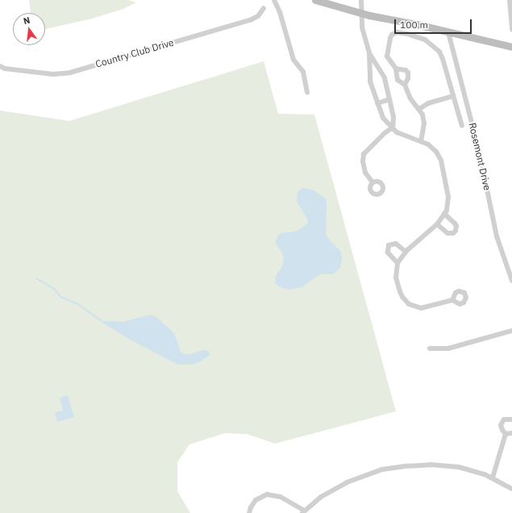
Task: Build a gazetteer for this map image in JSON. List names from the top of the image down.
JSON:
{
  "streets": {
    "street": ["Country Club Drive", "Rosemont Drive"]
  },
  "scale_bar": "100 m",
  "north": "top"
}
